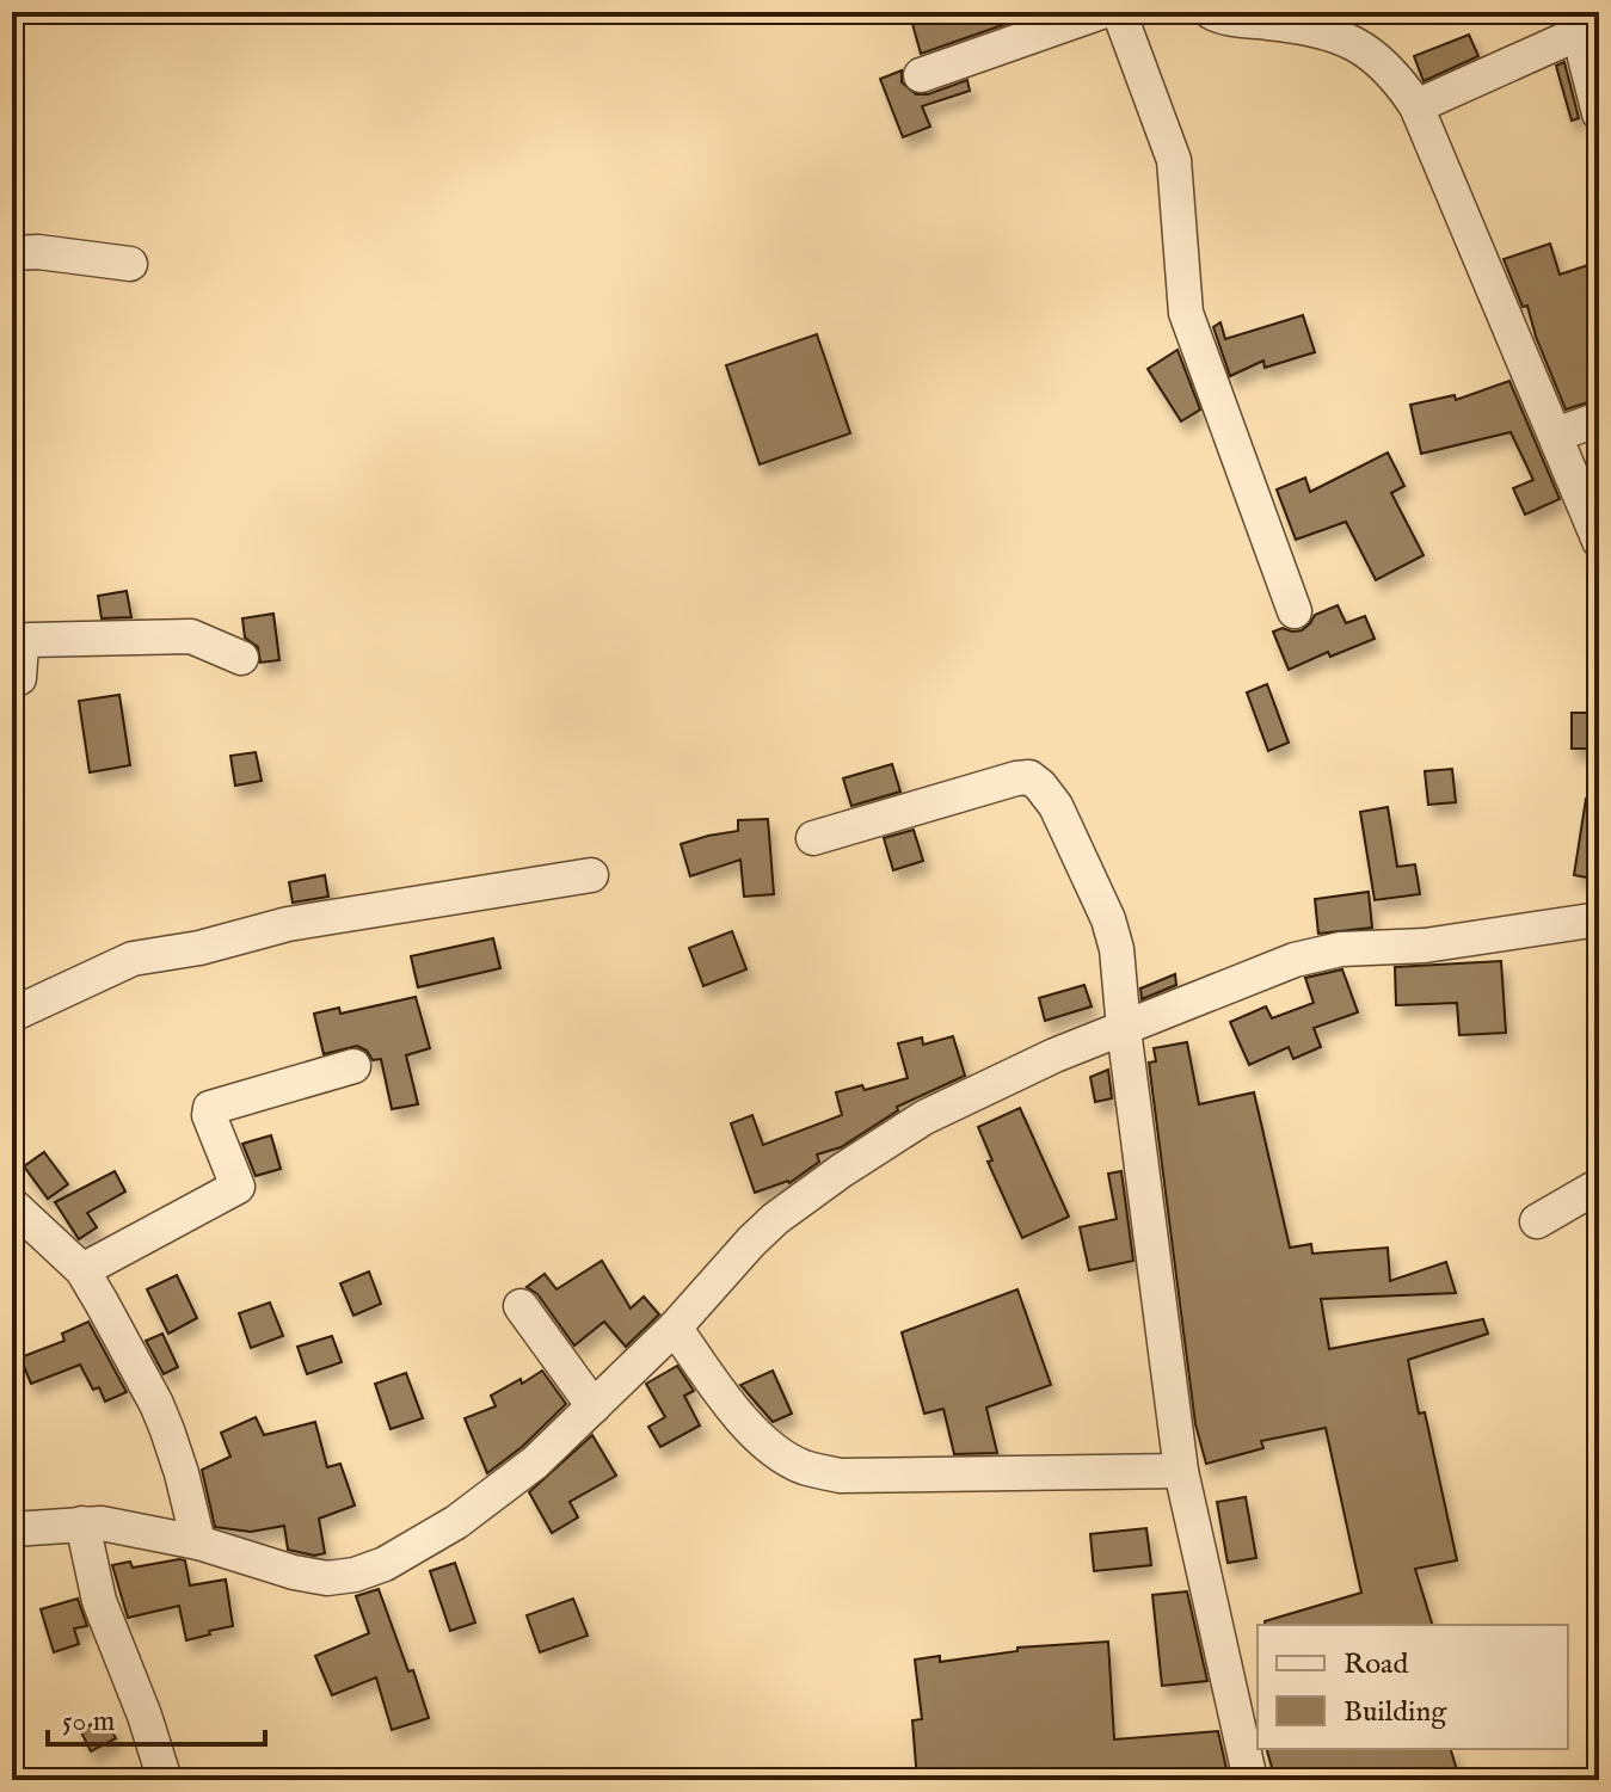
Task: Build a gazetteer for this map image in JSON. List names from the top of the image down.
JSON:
{
  "legend": ["Road", "Building"],
  "scale_bar": "50 m"
}
